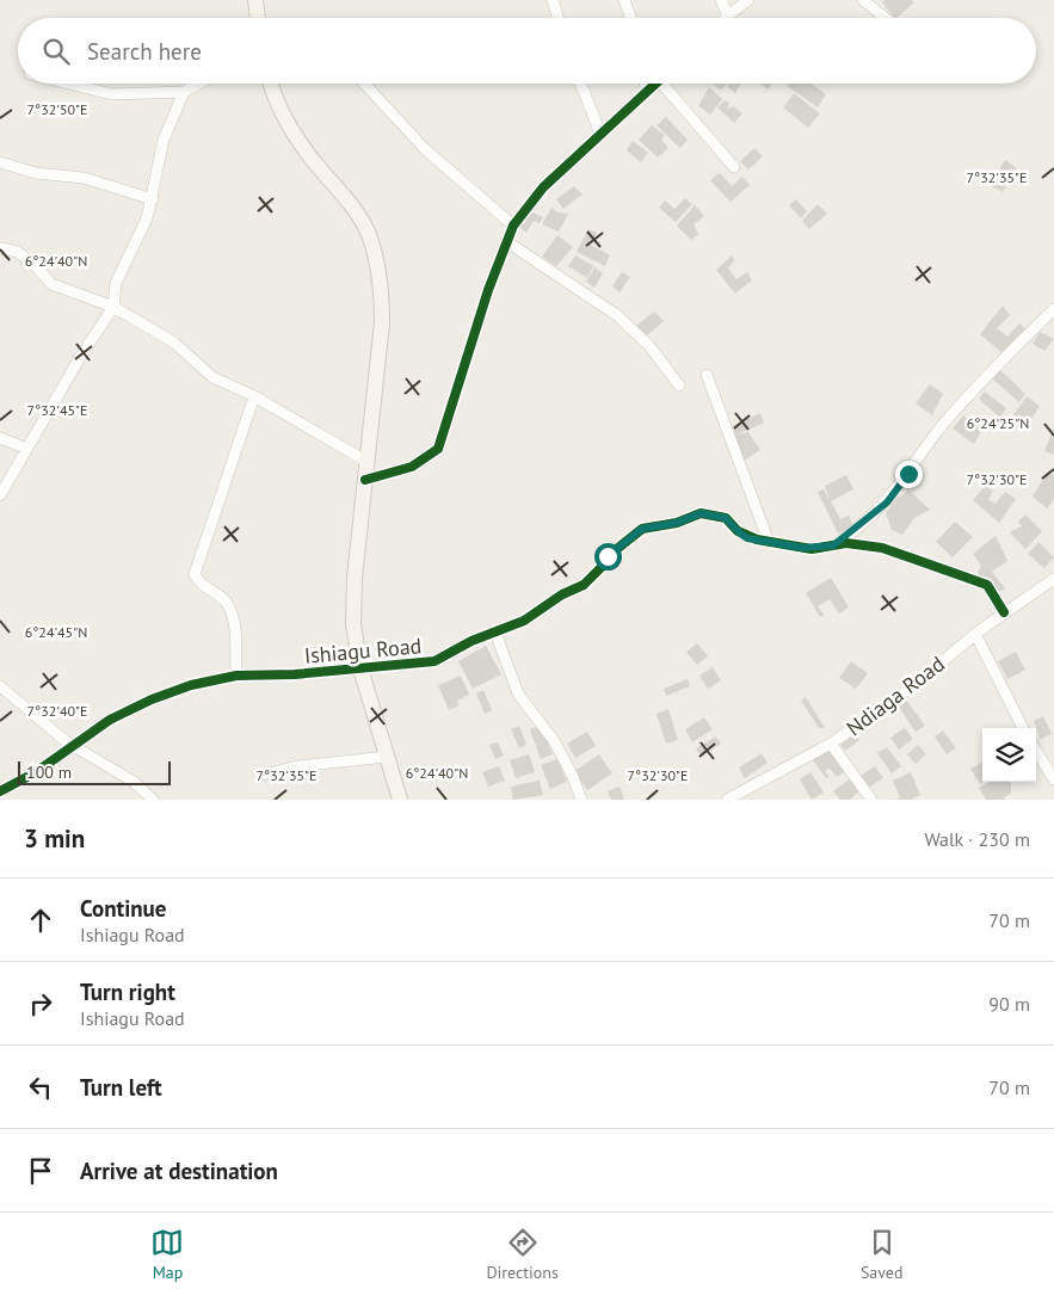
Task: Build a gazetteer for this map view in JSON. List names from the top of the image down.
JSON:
{
  "streets": {
    "street": ["Ishiagu Road", "Ndiaga Road"]
  },
  "crossings": [
    ["Ishiagu Road", "Ndiaga Road"]
  ],
  "scale_bar": "100 m",
  "page": {
    "search": "Search here",
    "scale": "100 m",
    "heading": ["3 min", "Walk · 230 m"],
    "list": [
      ["Continue", "Ishiagu Road", "70 m"],
      ["Turn right", "Ishiagu Road", "90 m"],
      ["Turn left", "70 m"],
      "Arrive at destination"
    ],
    "nav": ["Map", "Directions", "Saved"]
  },
  "coordinates": [
    "7°32'50\"E",
    "7°32'35\"E",
    "6°24'40\"N",
    "7°32'45\"E",
    "6°24'25\"N",
    "7°32'30\"E",
    "6°24'45\"N",
    "7°32'40\"E"
  ]
}
